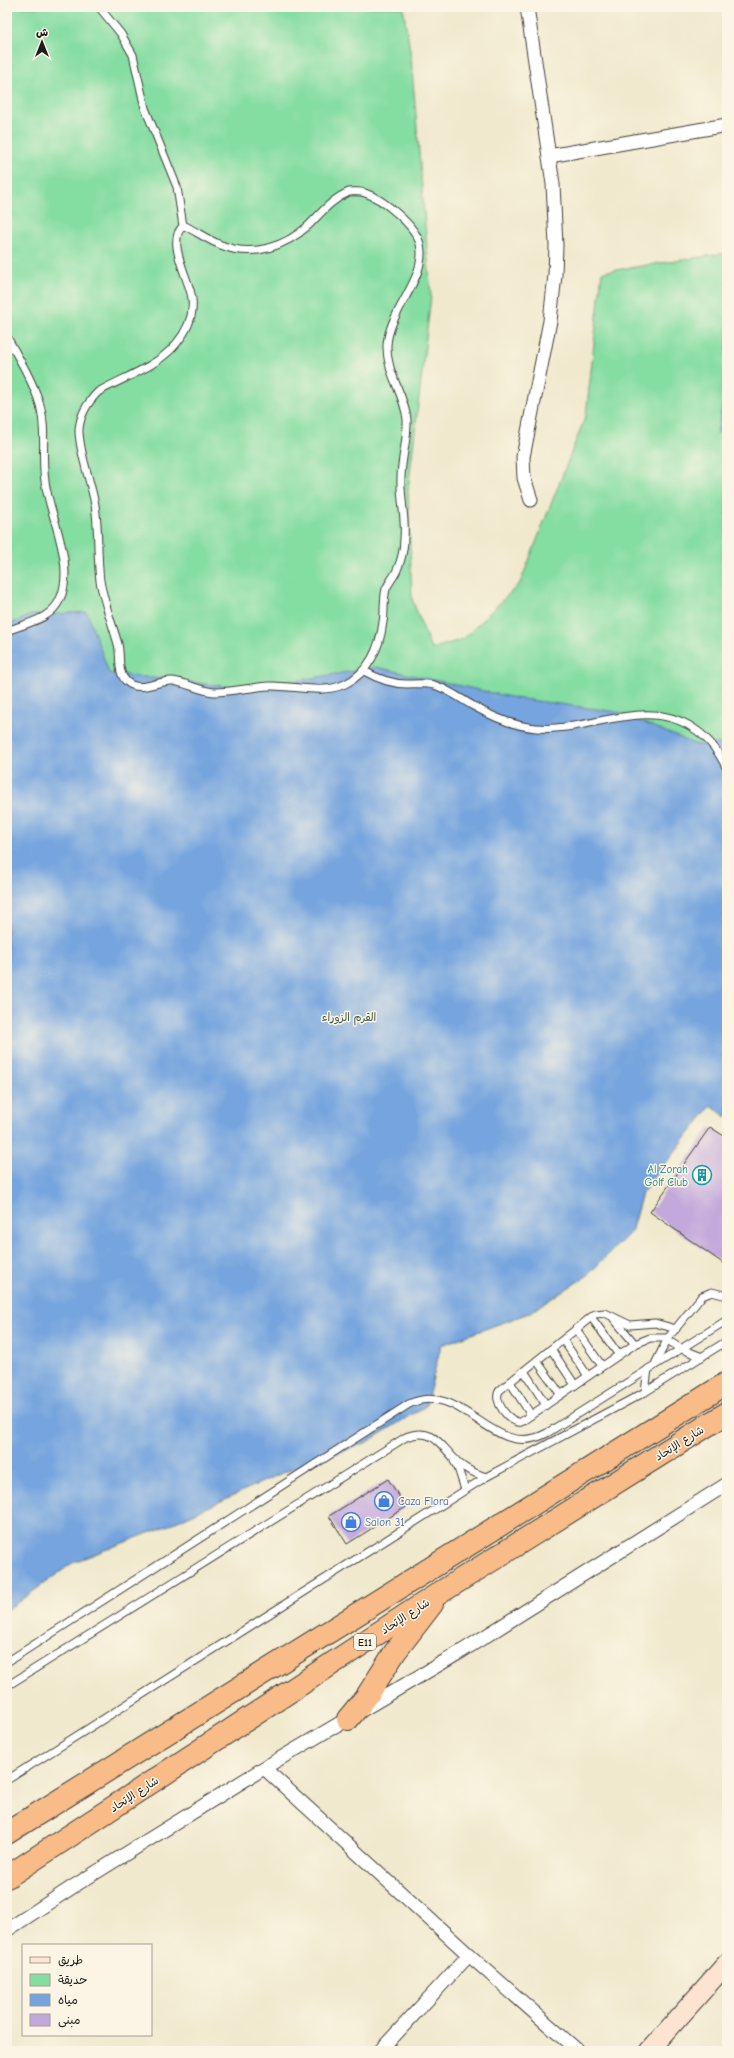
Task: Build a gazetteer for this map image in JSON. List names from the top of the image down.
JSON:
{
  "streets": {
    "highway": ["شارع الإتحاد", "E11"]
  },
  "parks": ["القرم الزوراء"],
  "places": {
    "building": ["Al Zorah Golf Club"],
    "shop": ["Caza Flora", "Salon 31"]
  },
  "legend": [
    "طريق",
    "حديقة",
    "مياه",
    "مبنى"
  ],
  "north": "top"
}
